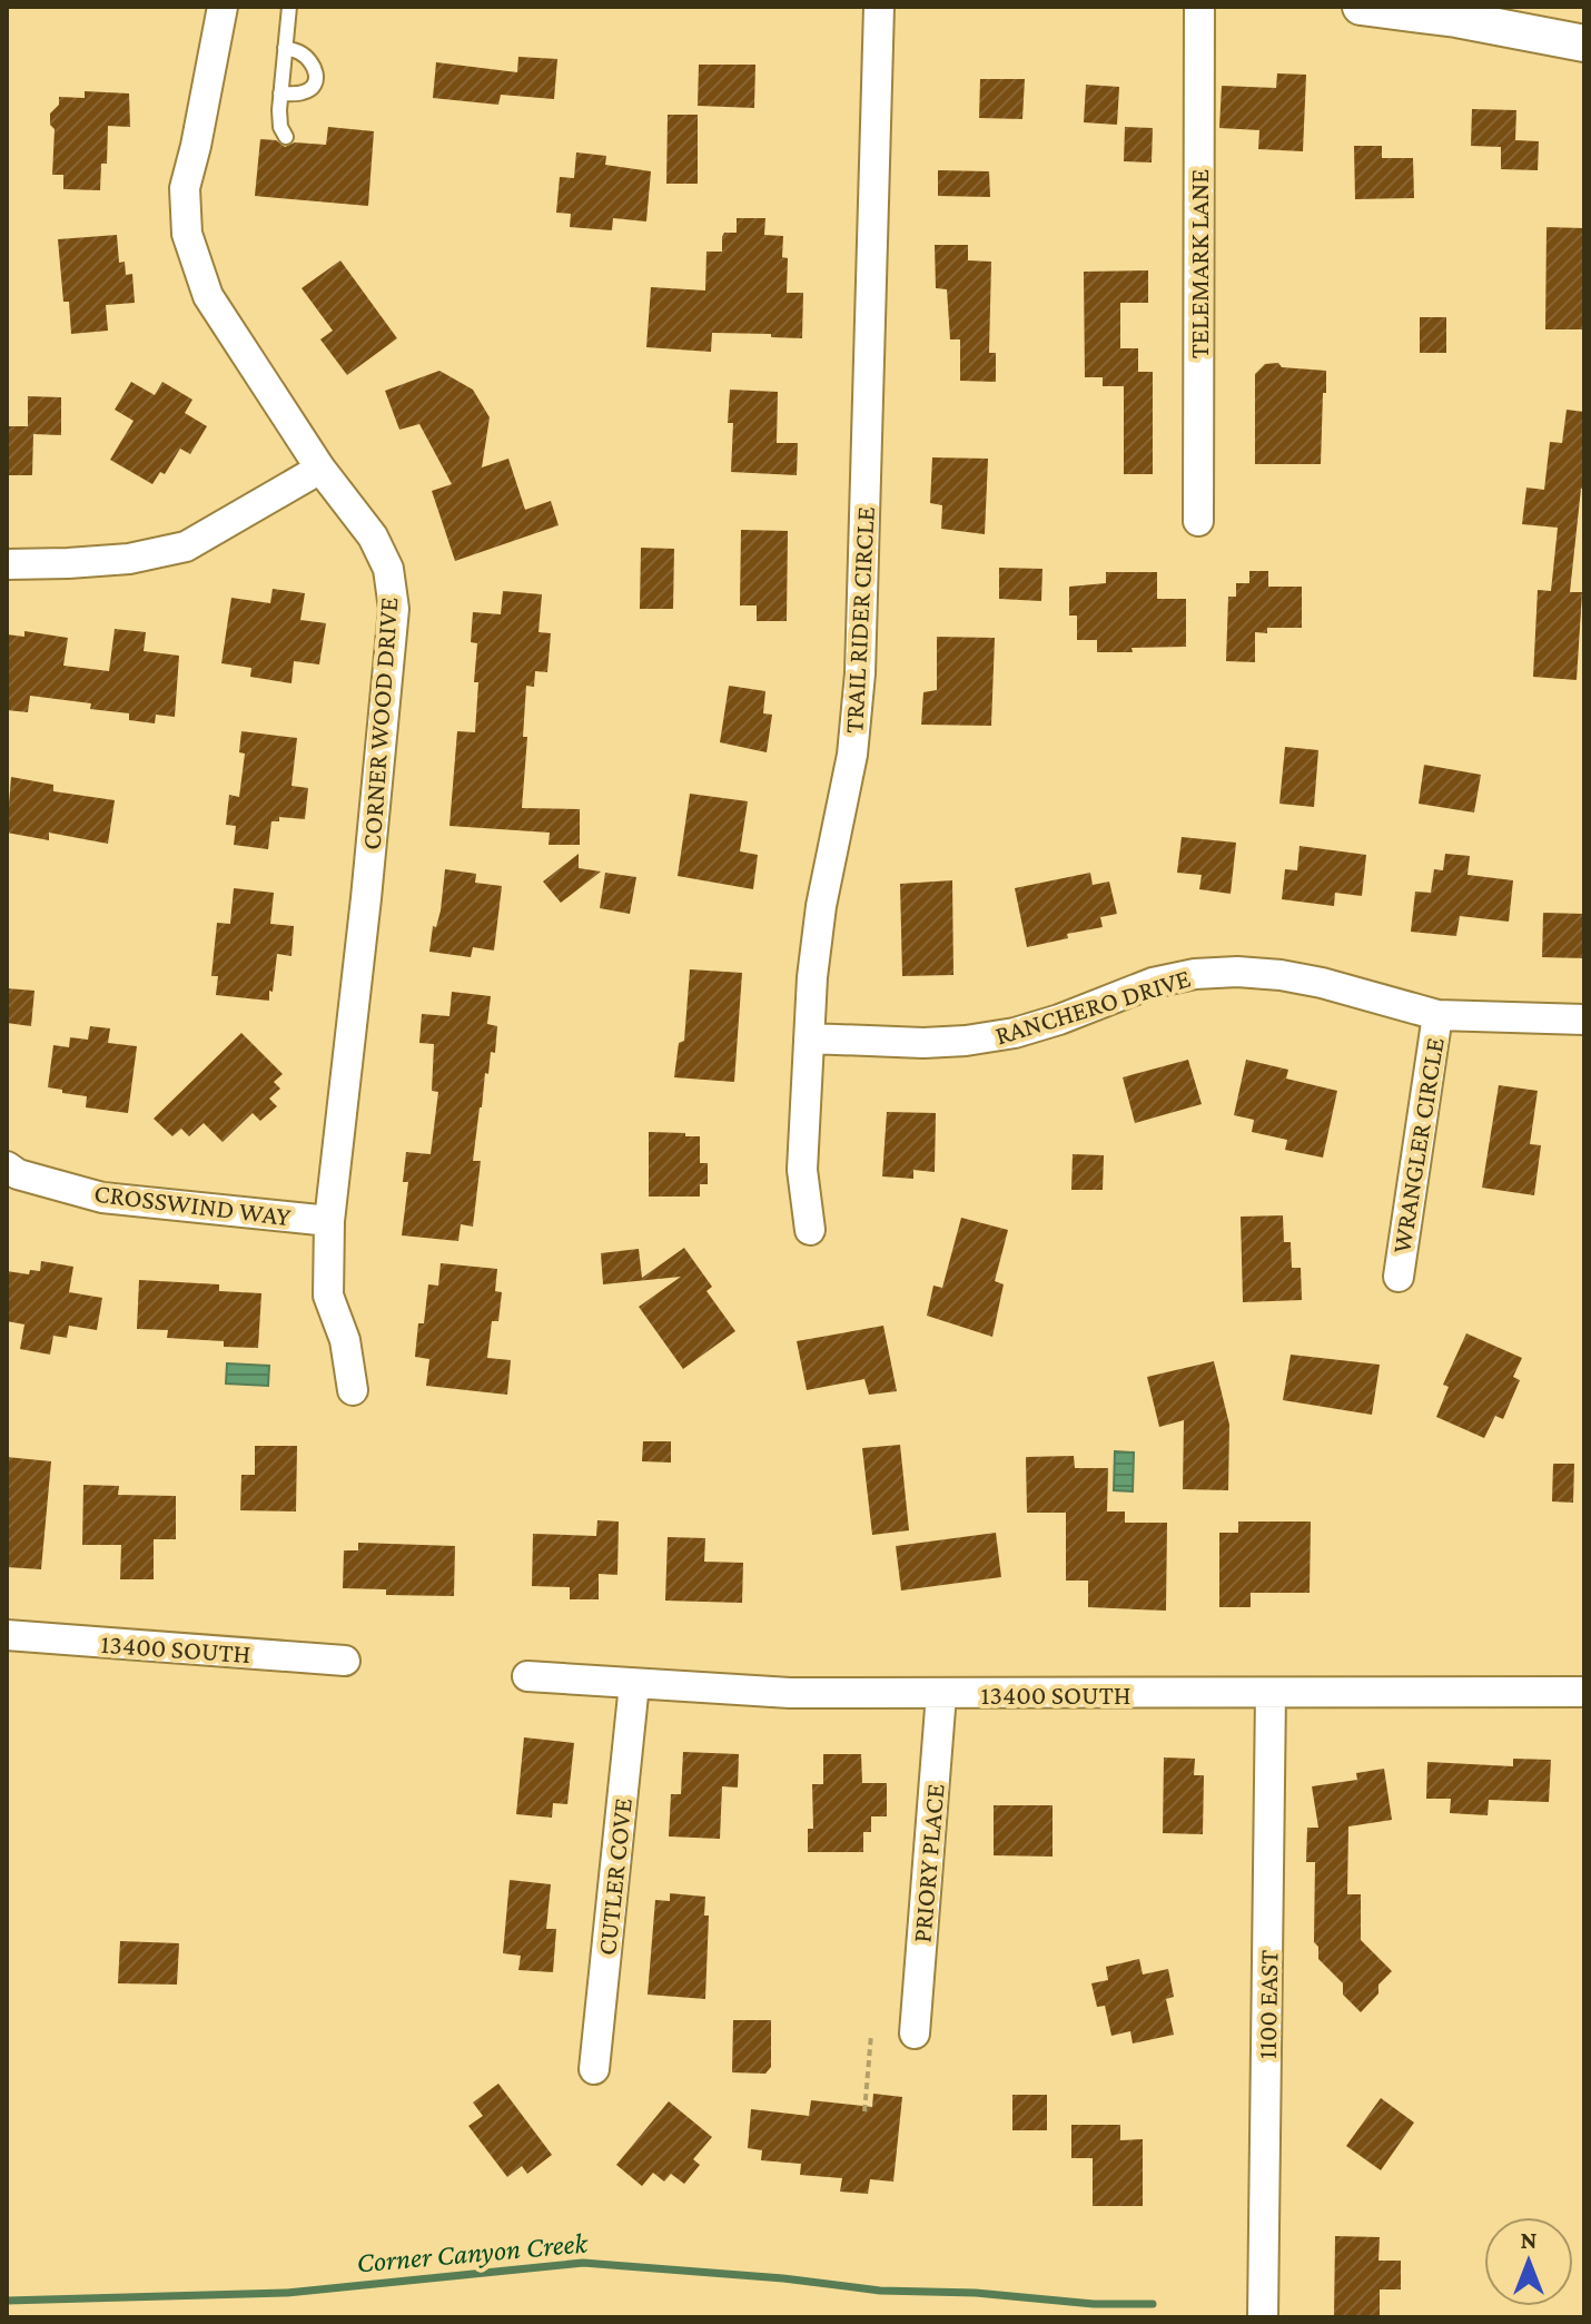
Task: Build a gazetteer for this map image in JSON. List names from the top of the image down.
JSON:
{
  "streets": {
    "street": [
      "TELEMARK LANE",
      "TRAIL RIDER CIRCLE",
      "CORNER WOOD DRIVE",
      "RANCHERO DRIVE",
      "WRANGLER CIRCLE",
      "CROSSWIND WAY",
      "13400 SOUTH",
      "PRIORY PLACE",
      "CUTLER COVE",
      "1100 EAST"
    ]
  },
  "crossings": [
    ["TRAIL RIDER CIRCLE", "RANCHERO DRIVE"],
    ["CORNER WOOD DRIVE", "CROSSWIND WAY"],
    ["RANCHERO DRIVE", "WRANGLER CIRCLE"],
    ["13400 SOUTH", "PRIORY PLACE"],
    ["13400 SOUTH", "CUTLER COVE"],
    ["13400 SOUTH", "1100 EAST"]
  ],
  "water": ["Corner Canyon Creek"],
  "north": "top"
}
